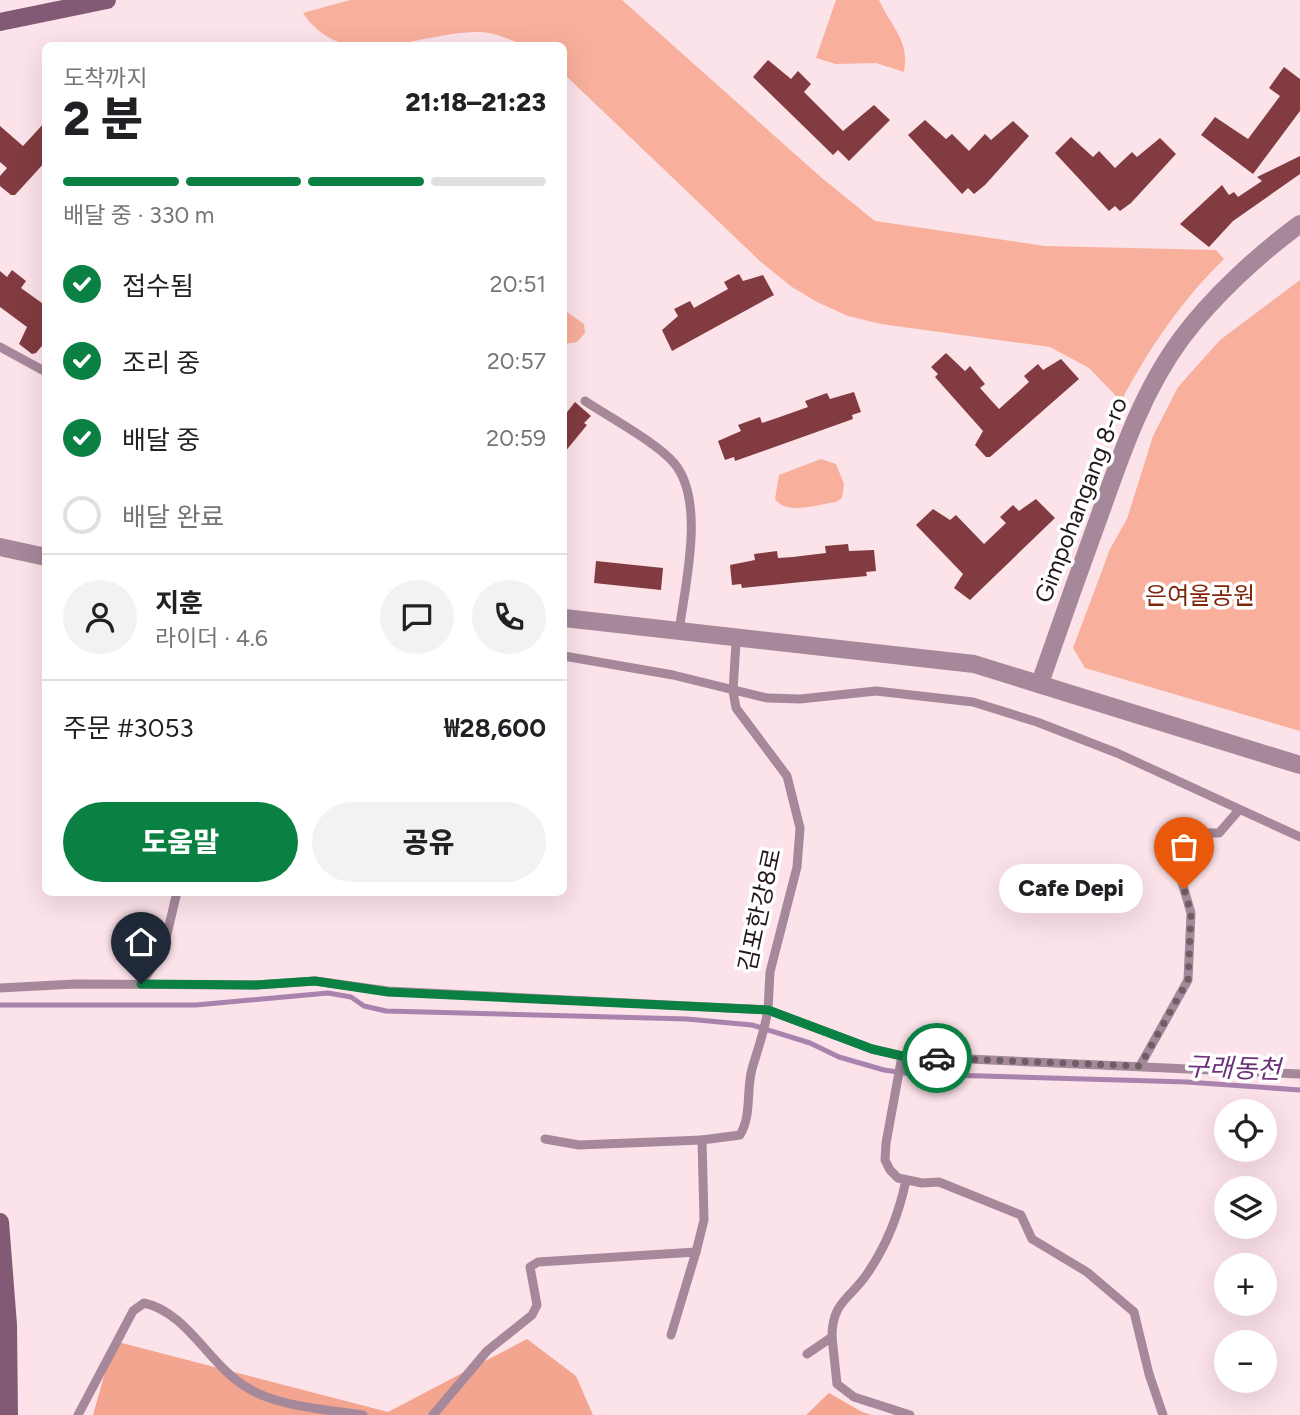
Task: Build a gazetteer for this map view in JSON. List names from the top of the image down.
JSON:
{
  "streets": {
    "street": ["Gimpohangang 8-ro"],
    "lane": ["김포한강8로"]
  },
  "water": ["구래동천"],
  "parks": ["은여울공원"],
  "places": ["Cafe Depi"],
  "page": {
    "heading": ["2 분", "도착까지", "21:18–21:23"],
    "panel": [
      "지훈",
      "라이더 · 4.6",
      "주문 #3053",
      "₩28,600"
    ],
    "bar": "배달 중 · 330 m",
    "list": [
      ["접수됨", "20:51"],
      ["조리 중", "20:57"],
      ["배달 중", "20:59"],
      "배달 완료"
    ],
    "buttons": ["도움말", "공유"],
    "bubble": "Cafe Depi",
    "map_buttons": ["+", "−"]
  }
}
